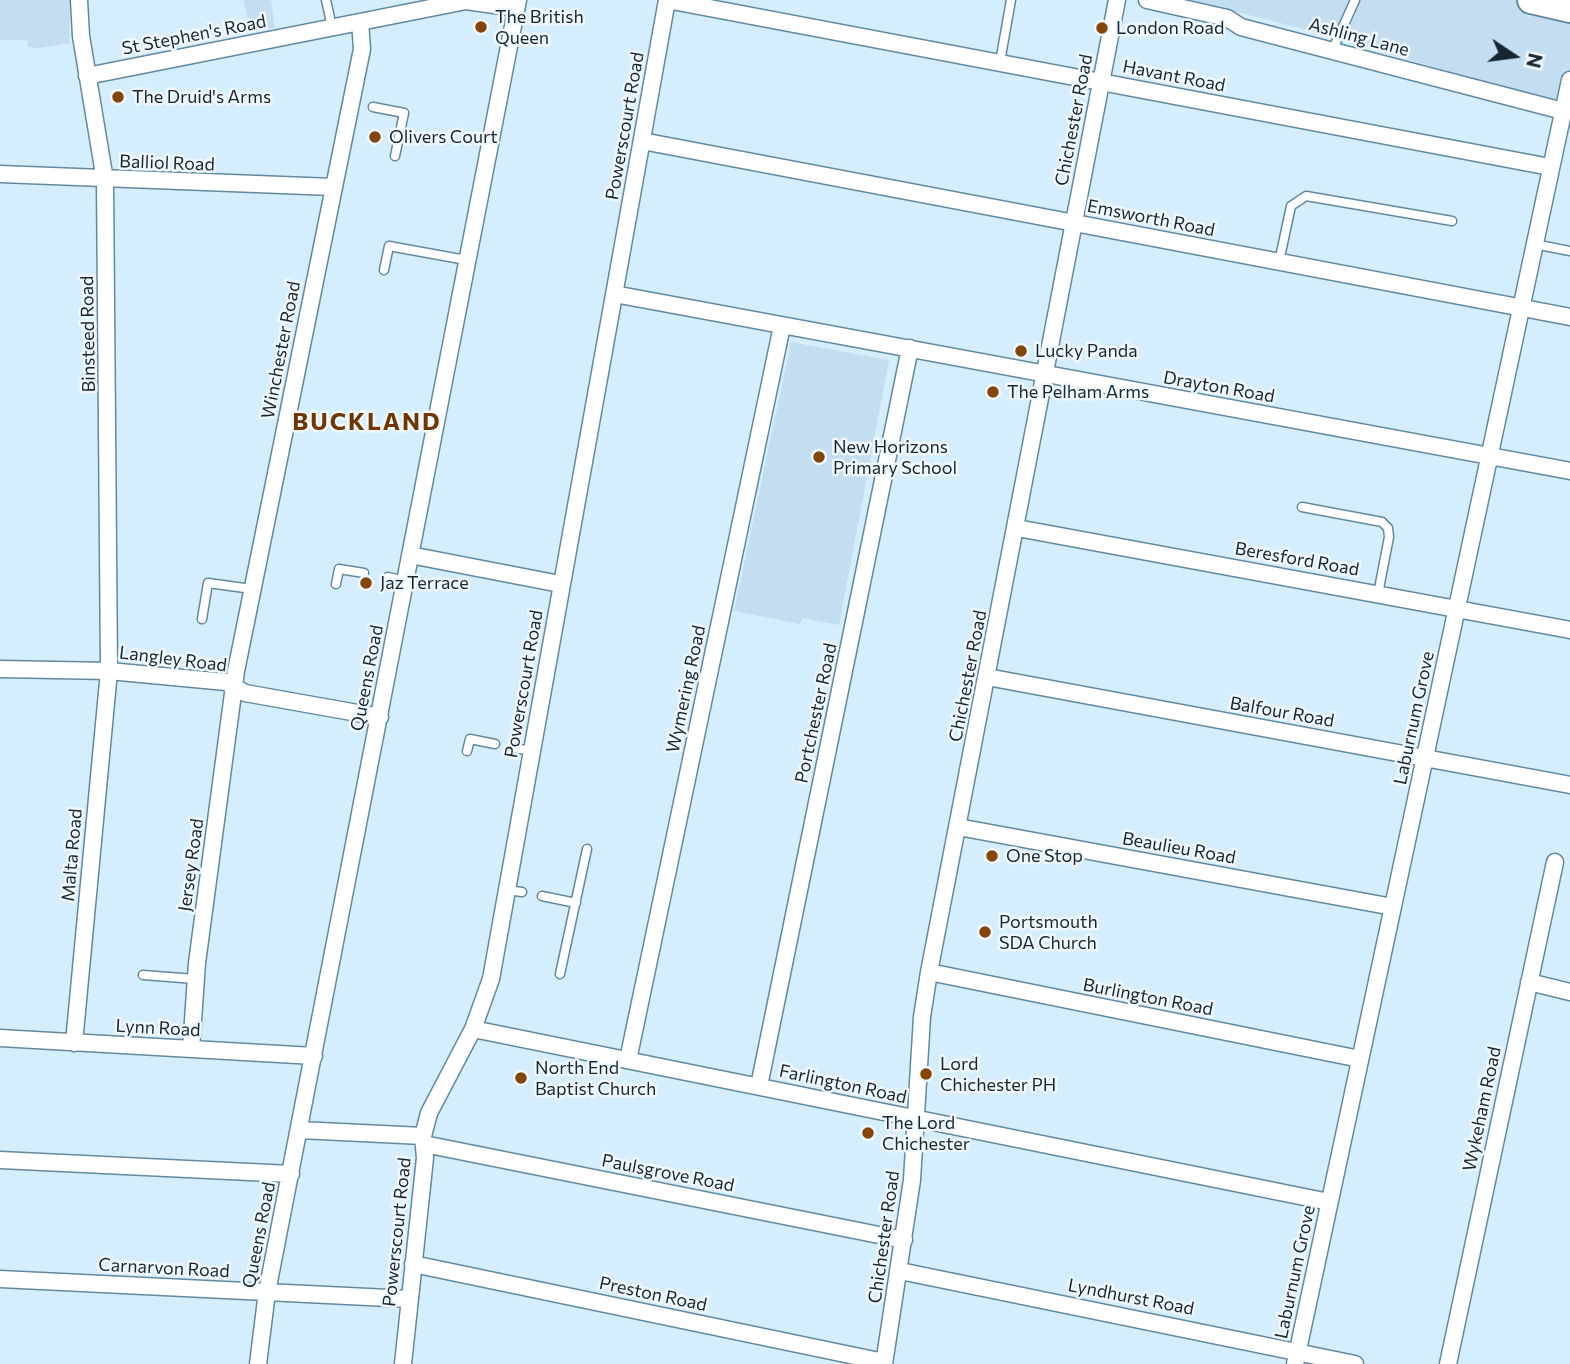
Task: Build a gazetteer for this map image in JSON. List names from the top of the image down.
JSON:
{
  "streets": {
    "street": [
      "St Stephen's Road",
      "Ashling Lane",
      "Havant Road",
      "Chichester Road",
      "Powerscourt Road",
      "Balliol Road",
      "Emsworth Road",
      "Binsteed Road",
      "Winchester Road",
      "Drayton Road",
      "Beresford Road",
      "Langley Road",
      "Queens Road",
      "Wymering Road",
      "Balfour Road",
      "Portchester Road",
      "Laburnum Grove",
      "Beaulieu Road",
      "Malta Road",
      "Jersey Road",
      "Burlington Road",
      "Lynn Road",
      "Farlington Road",
      "Wykeham Road",
      "Paulsgrove Road",
      "Carnarvon Road",
      "Preston Road",
      "Lyndhurst Road"
    ]
  },
  "crossings": [
    ["St Stephen's Road", "Binsteed Road"],
    ["St Stephen's Road", "Winchester Road"],
    ["St Stephen's Road", "Queens Road"],
    ["Ashling Lane", "Laburnum Grove"],
    ["Havant Road", "Chichester Road"],
    ["Havant Road", "Powerscourt Road"],
    ["Havant Road", "Laburnum Grove"],
    ["Chichester Road", "Emsworth Road"],
    ["Chichester Road", "Drayton Road"],
    ["Chichester Road", "Beresford Road"],
    ["Chichester Road", "Balfour Road"],
    ["Chichester Road", "Beaulieu Road"],
    ["Chichester Road", "Burlington Road"],
    ["Chichester Road", "Farlington Road"],
    ["Chichester Road", "Paulsgrove Road"],
    ["Chichester Road", "Preston Road"],
    ["Chichester Road", "Lyndhurst Road"],
    ["Powerscourt Road", "Emsworth Road"],
    ["Powerscourt Road", "Drayton Road"],
    ["Powerscourt Road", "Farlington Road"],
    ["Powerscourt Road", "Paulsgrove Road"],
    ["Powerscourt Road", "Carnarvon Road"],
    ["Powerscourt Road", "Preston Road"],
    ["Balliol Road", "Binsteed Road"],
    ["Balliol Road", "Winchester Road"],
    ["Emsworth Road", "Laburnum Grove"],
    ["Binsteed Road", "Langley Road"],
    ["Binsteed Road", "Malta Road"],
    ["Winchester Road", "Langley Road"],
    ["Winchester Road", "Jersey Road"],
    ["Drayton Road", "Wymering Road"],
    ["Drayton Road", "Portchester Road"],
    ["Drayton Road", "Laburnum Grove"],
    ["Beresford Road", "Laburnum Grove"],
    ["Langley Road", "Queens Road"],
    ["Langley Road", "Malta Road"],
    ["Langley Road", "Jersey Road"],
    ["Queens Road", "Lynn Road"],
    ["Queens Road", "Paulsgrove Road"],
    ["Queens Road", "Carnarvon Road"],
    ["Wymering Road", "Farlington Road"],
    ["Balfour Road", "Laburnum Grove"],
    ["Portchester Road", "Farlington Road"],
    ["Laburnum Grove", "Beaulieu Road"],
    ["Laburnum Grove", "Burlington Road"],
    ["Laburnum Grove", "Farlington Road"],
    ["Laburnum Grove", "Lyndhurst Road"],
    ["Malta Road", "Lynn Road"],
    ["Jersey Road", "Lynn Road"]
  ],
  "districts": ["BUCKLAND"],
  "places": [
    "The British Queen",
    "London Road",
    "The Druid's Arms",
    "Olivers Court",
    "Lucky Panda",
    "The Pelham Arms",
    "New Horizons Primary School",
    "Jaz Terrace",
    "One Stop",
    "Portsmouth SDA Church",
    "Lord Chichester PH",
    "North End Baptist Church",
    "The Lord Chichester"
  ],
  "north": "right"
}
